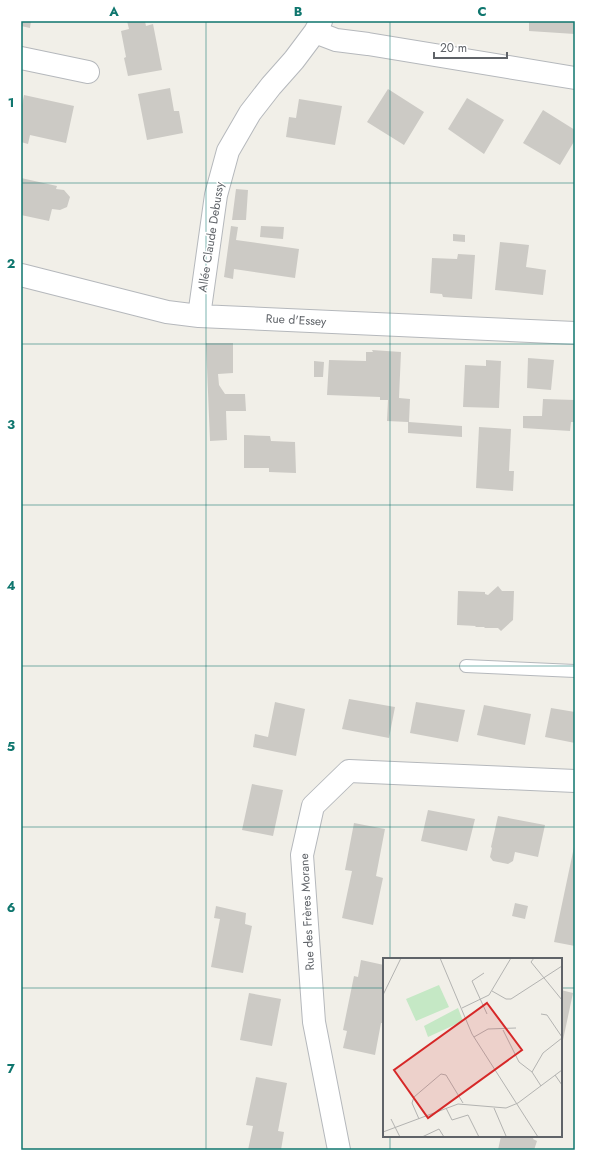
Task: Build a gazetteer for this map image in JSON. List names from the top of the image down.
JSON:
{
  "streets": {
    "street": ["Allée Claude Debussy", "Rue d'Essey", "Rue des Frères Morane"]
  },
  "crossings": [
    ["Allée Claude Debussy", "Rue d'Essey"]
  ],
  "scale_bar": "20 m",
  "grid": {
    "columns": ["A", "B", "C"],
    "rows": [
      "1",
      "2",
      "3",
      "4",
      "5",
      "6",
      "7"
    ]
  }
}
